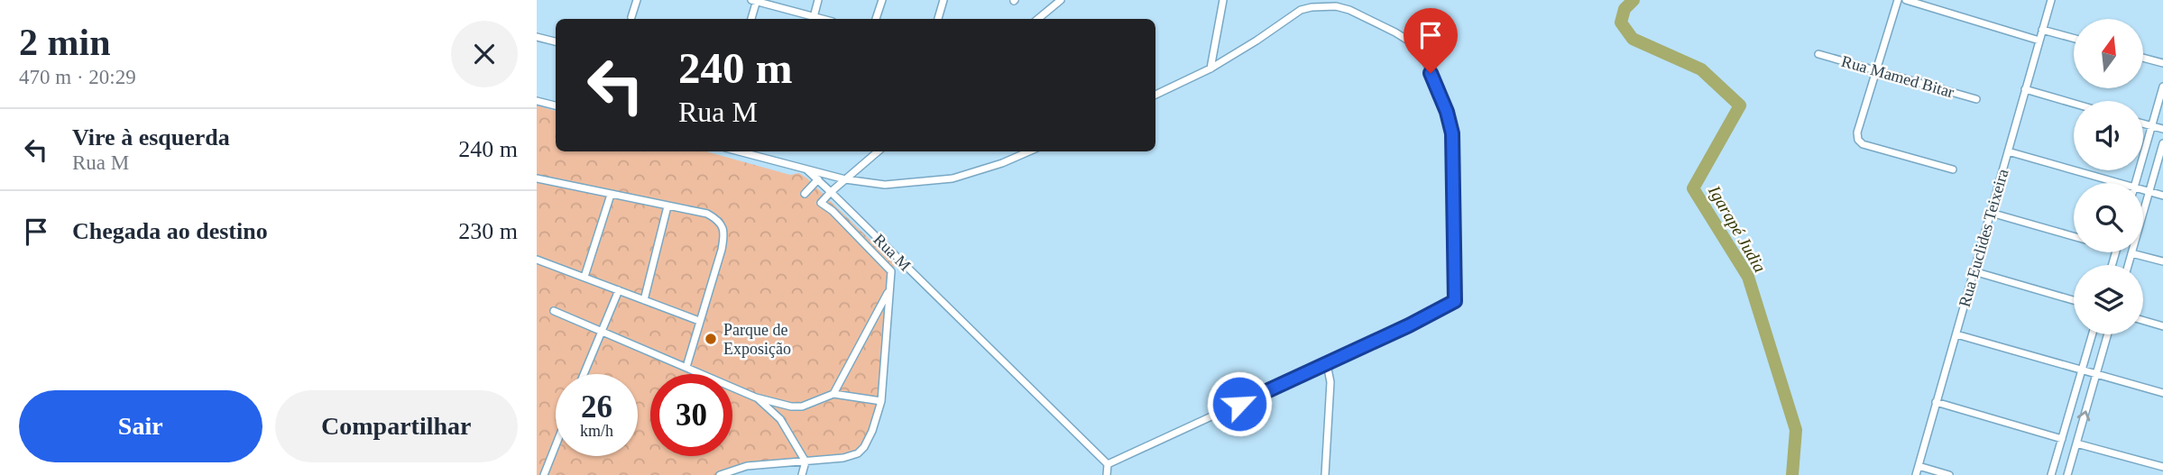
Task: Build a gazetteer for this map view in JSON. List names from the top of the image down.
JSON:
{
  "streets": {
    "street": ["Rua Mamed Bitar", "Rua Euclides Teixeira", "Rua M"]
  },
  "water": ["Igarapé Judia"],
  "places": ["Parque de Exposição"],
  "north": "top",
  "page": {
    "heading": ["2 min", "470 m · 20:29"],
    "turn": ["240 m", "Rua M"],
    "list": [
      {
        "name": "Vire à esquerda",
        "note": "Rua M",
        "value": "240 m"
      },
      {
        "name": "Chegada ao destino",
        "value": "230 m"
      }
    ],
    "speed": "26 km/h",
    "limit": "30",
    "buttons": ["Sair", "Compartilhar"]
  }
}
